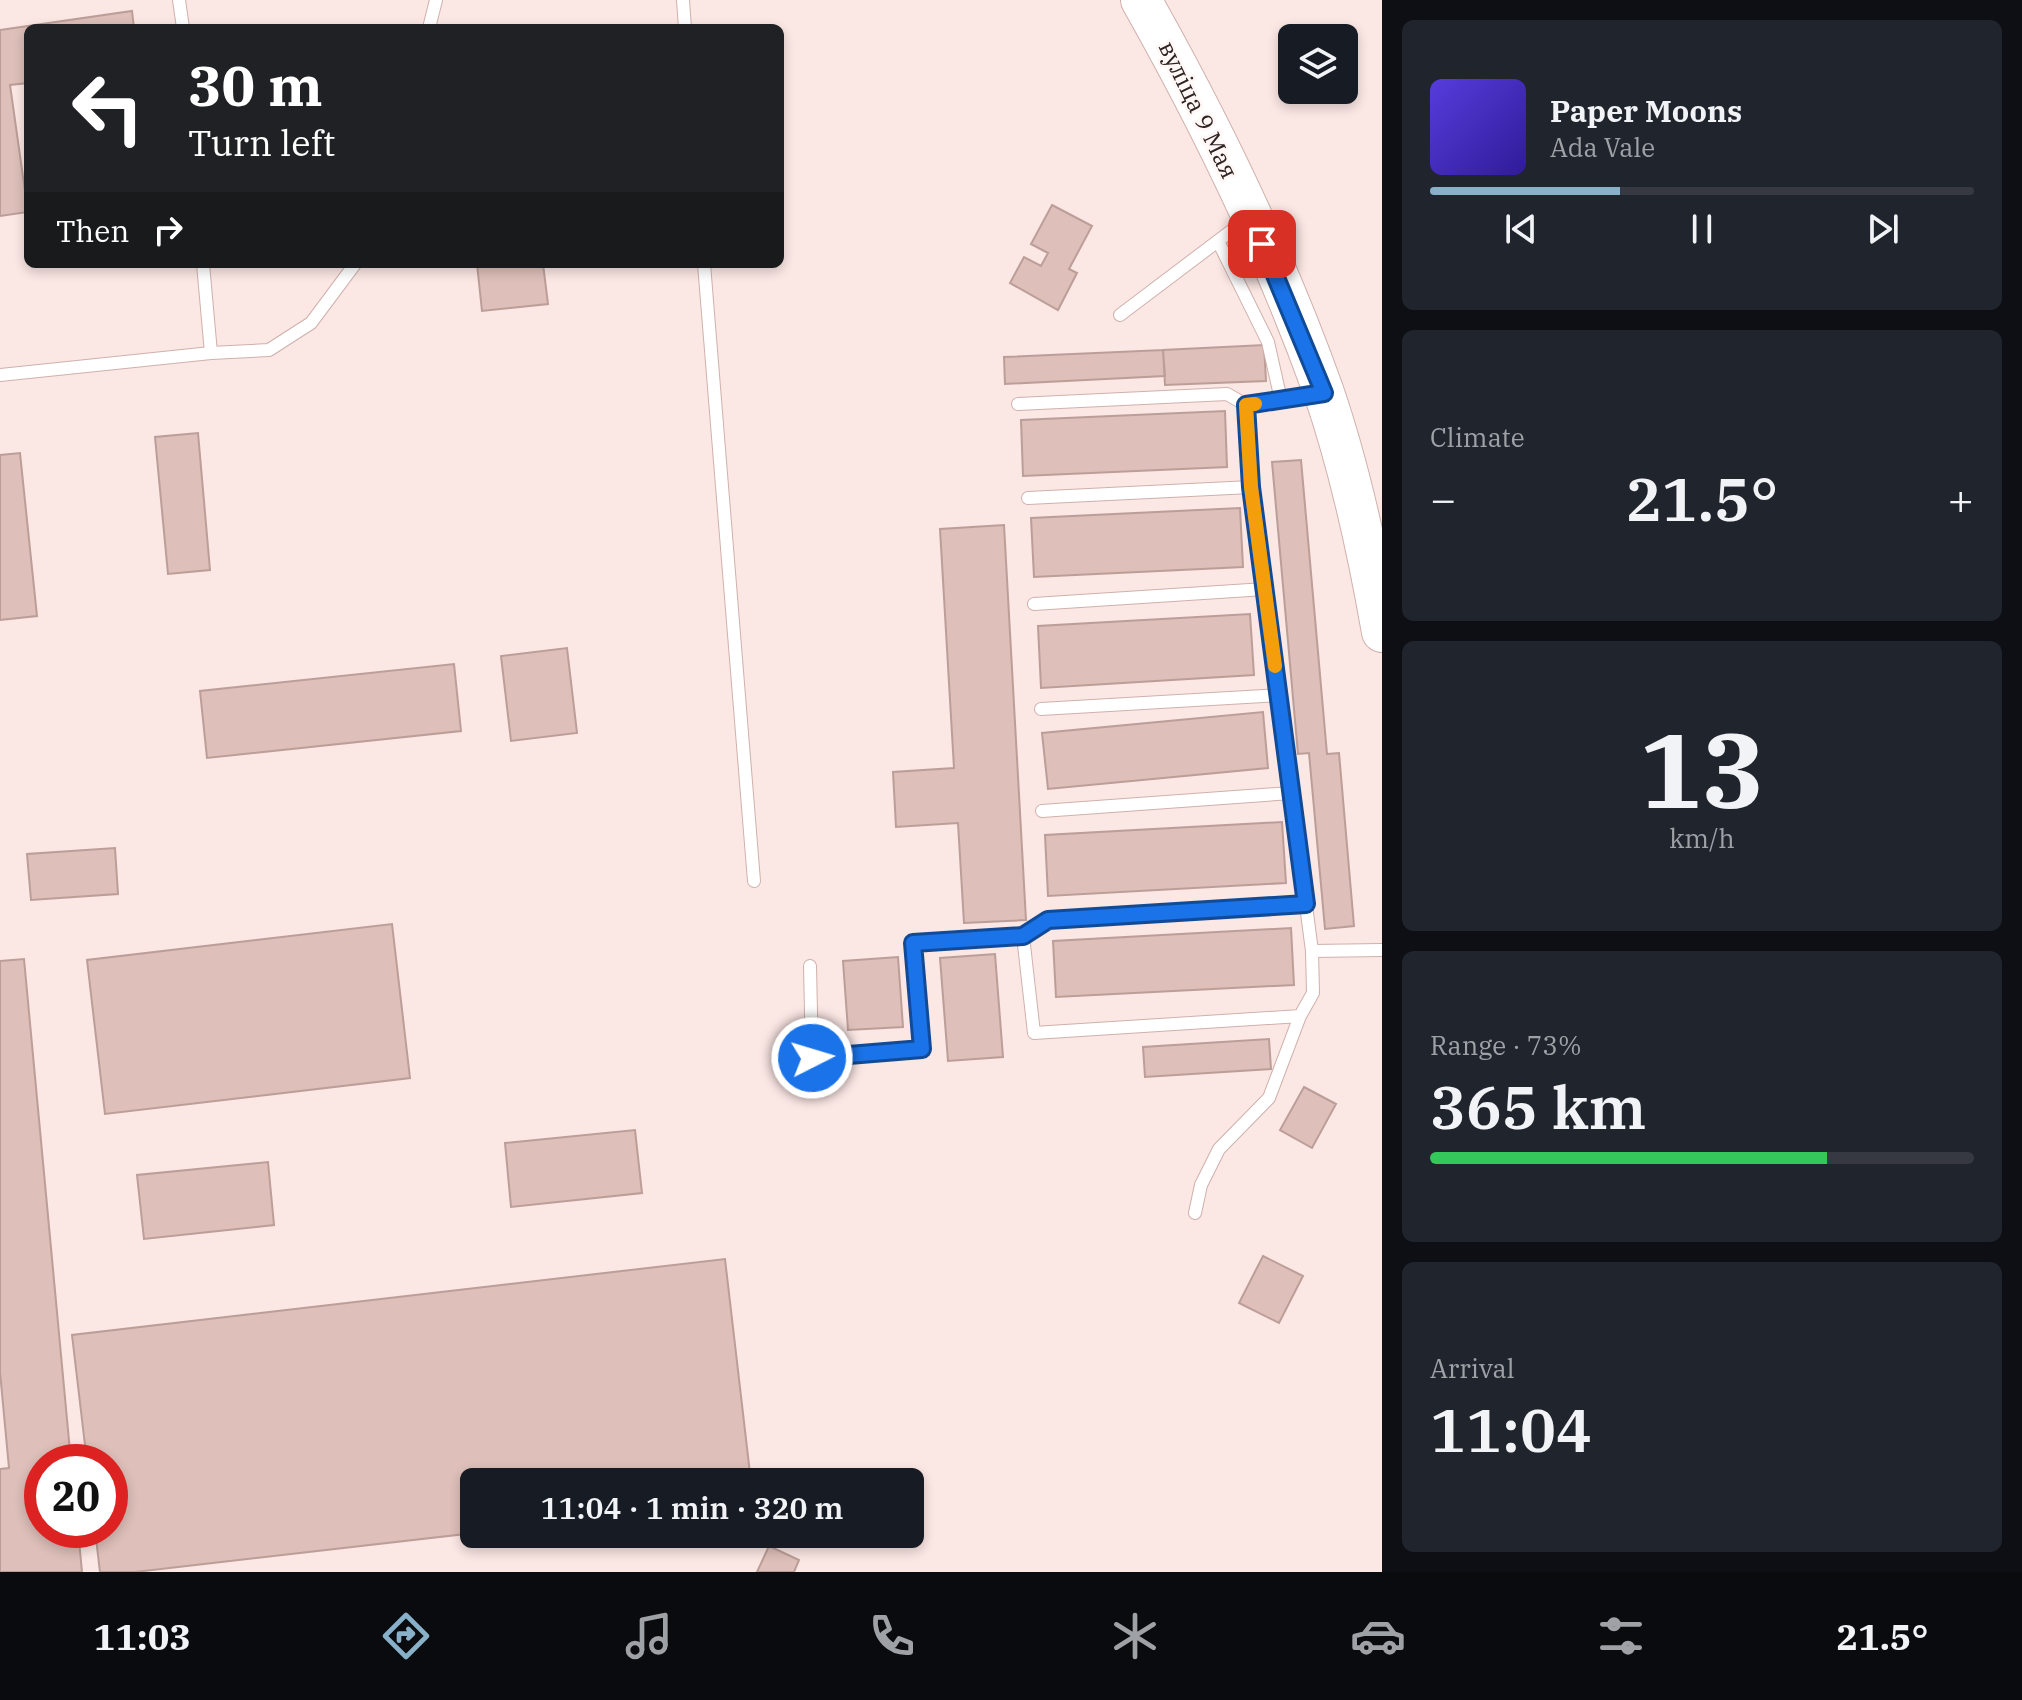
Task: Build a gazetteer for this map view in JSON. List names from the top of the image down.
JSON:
{
  "streets": {
    "main road": ["вуліца 9 Мая"]
  },
  "page": {
    "turn": ["30 m", "Turn left"],
    "song": ["Paper Moons", "Ada Vale"],
    "then": "Then",
    "tile": [
      "Climate",
      ["13", "km/h"],
      ["Range · 73%", "365 km"],
      ["Arrival", "11:04"]
    ],
    "heat": ["−", "21.5°", "+"],
    "limit": "20",
    "trip": "11:04 · 1 min · 320 m",
    "tabs": ["11:03", "21.5°"]
  }
}
